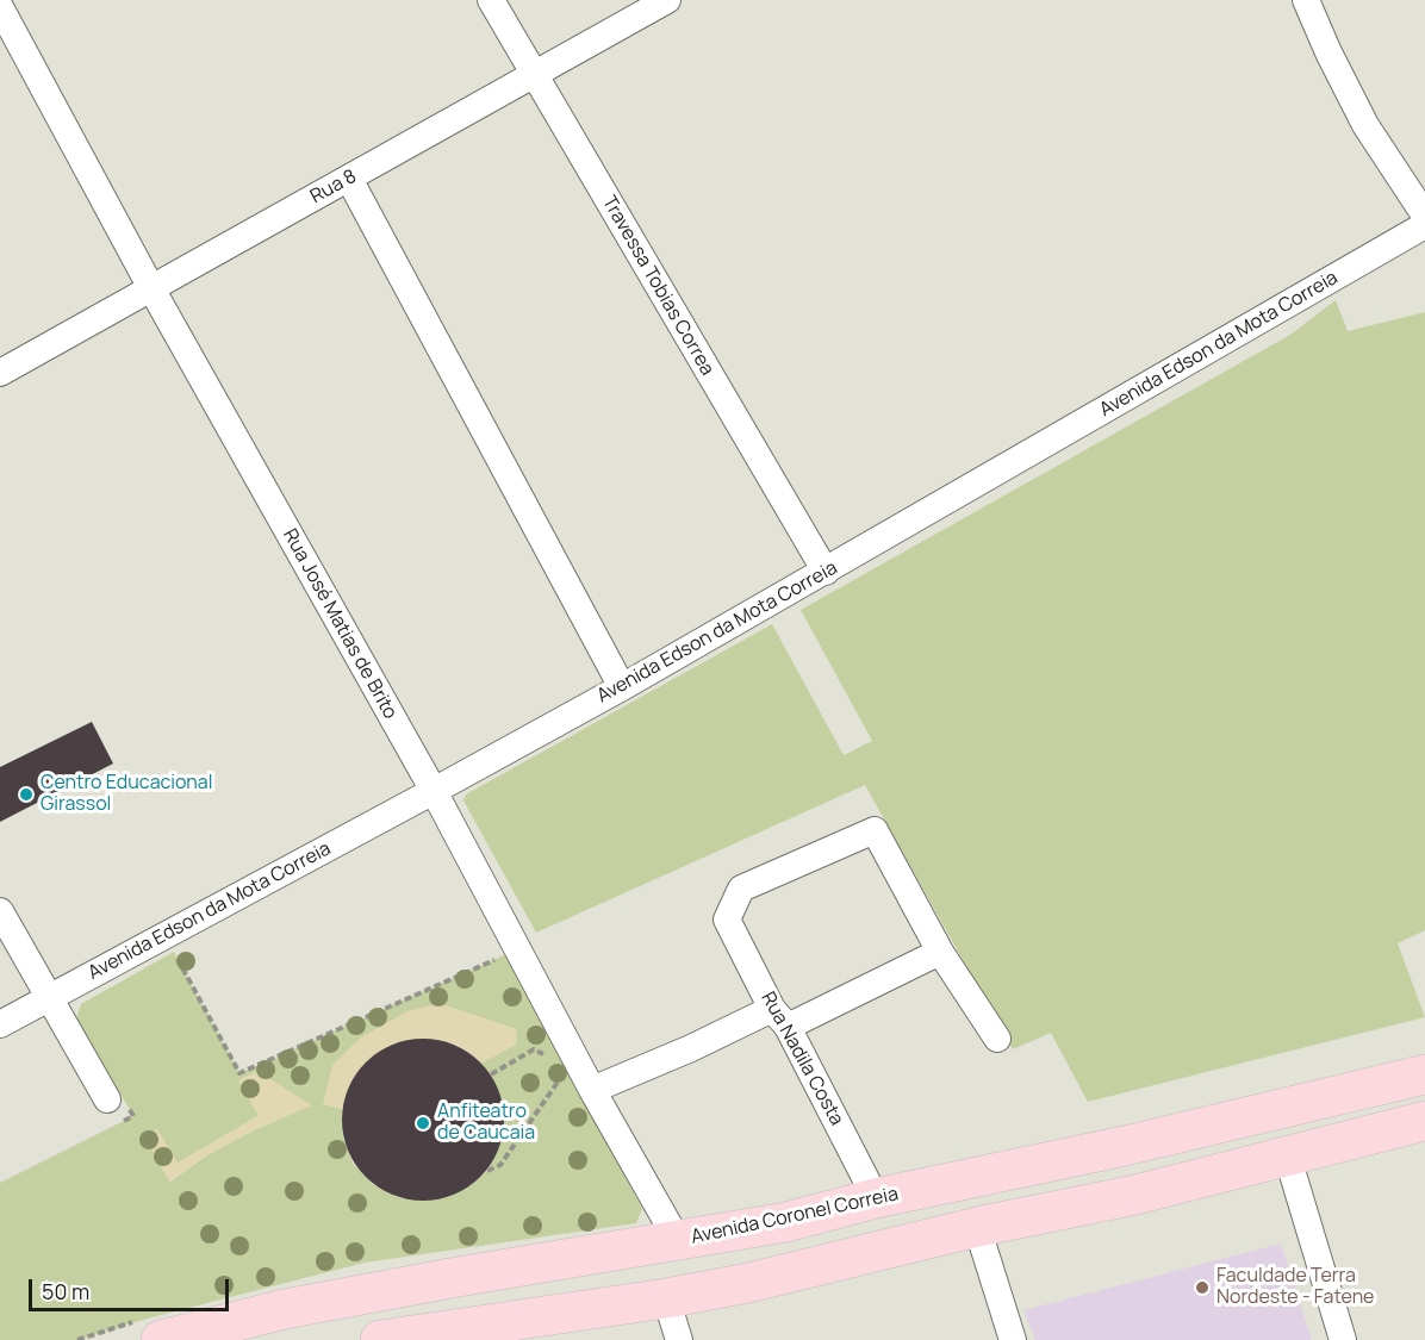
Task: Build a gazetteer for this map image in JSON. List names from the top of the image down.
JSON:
{
  "streets": {
    "main road": ["Avenida Coronel Correia"],
    "street": [
      "Rua 8",
      "Travessa Tobias Correa",
      "Avenida Edson da Mota Correia",
      "Rua José Matias de Brito",
      "Rua Nadila Costa"
    ]
  },
  "crossings": [
    ["Rua 8", "Travessa Tobias Correa"],
    ["Rua 8", "Rua José Matias de Brito"],
    ["Travessa Tobias Correa", "Avenida Edson da Mota Correia"],
    ["Avenida Edson da Mota Correia", "Rua José Matias de Brito"],
    ["Rua José Matias de Brito", "Avenida Coronel Correia"],
    ["Rua Nadila Costa", "Avenida Coronel Correia"]
  ],
  "places": ["Centro Educacional Girassol", "Anfiteatro de Caucaia", "Faculdade Terra Nordeste - Fatene"],
  "scale_bar": "50 m"
}
